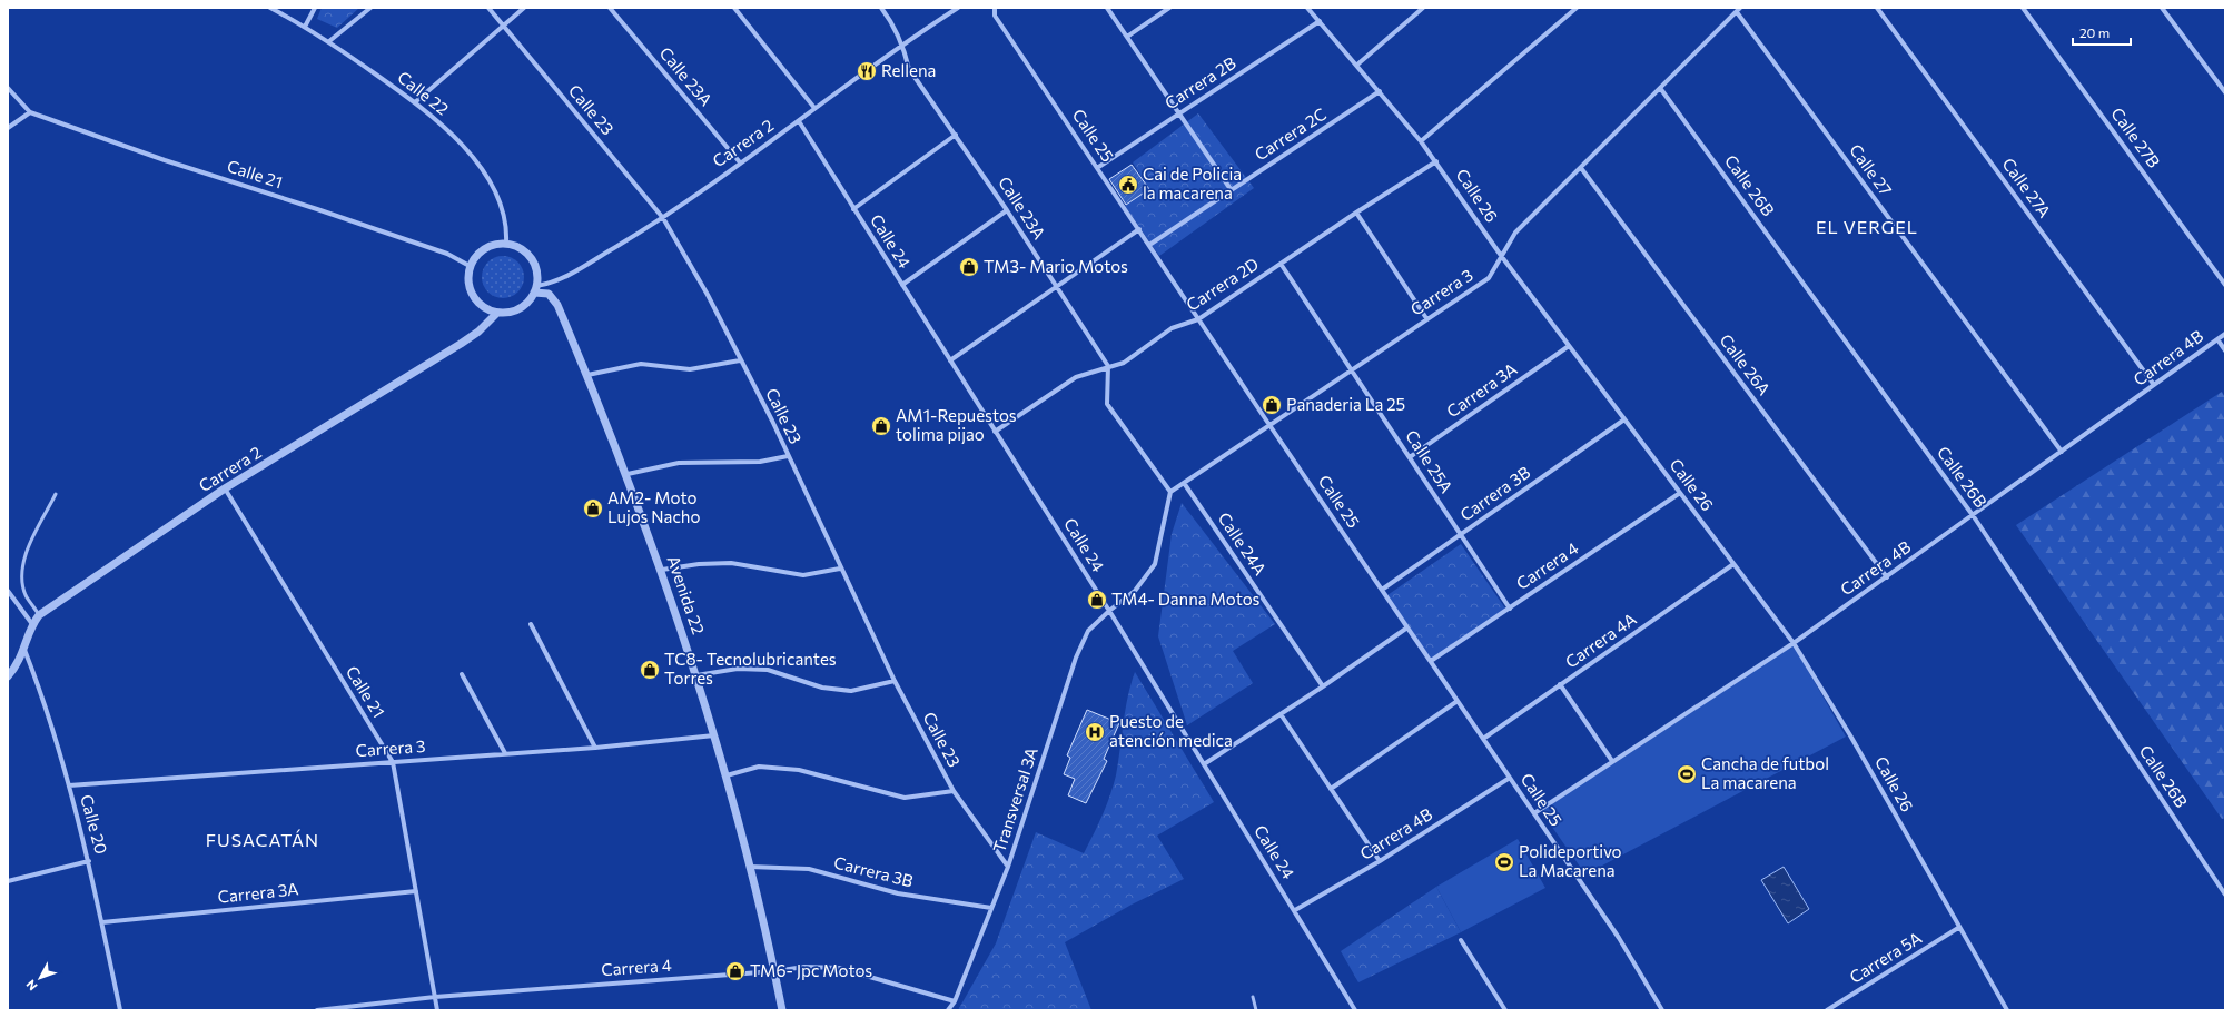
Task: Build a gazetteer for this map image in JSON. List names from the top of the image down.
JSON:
{
  "streets": {
    "street": [
      "Calle 23A",
      "Carrera 2B",
      "Calle 22",
      "Calle 23",
      "Carrera 2C",
      "Calle 25",
      "Calle 27B",
      "Carrera 2",
      "Calle 27",
      "Calle 21",
      "Calle 26B",
      "Calle 27A",
      "Calle 26",
      "Calle 24",
      "Carrera 2D",
      "Carrera 3",
      "Carrera 4B",
      "Calle 26A",
      "Carrera 3A",
      "Calle 25A",
      "Carrera 3B",
      "Calle 24A",
      "Carrera 4",
      "Avenida 22",
      "Carrera 4A",
      "Transversal 3A",
      "Calle 20",
      "Carrera 5A"
    ]
  },
  "crossings": [
    ["Calle 23A", "Carrera 2"],
    ["Calle 23A", "Carrera 2D"],
    ["Carrera 2B", "Calle 25"],
    ["Carrera 2B", "Calle 26"],
    ["Calle 22", "Carrera 2"],
    ["Calle 22", "Calle 21"],
    ["Calle 22", "Avenida 22"],
    ["Calle 23", "Carrera 2"],
    ["Calle 23", "Transversal 3A"],
    ["Carrera 2C", "Calle 25"],
    ["Carrera 2C", "Calle 26"],
    ["Calle 25", "Carrera 2D"],
    ["Calle 25", "Carrera 3"],
    ["Calle 25", "Carrera 4B"],
    ["Calle 25", "Carrera 3B"],
    ["Calle 25", "Carrera 4"],
    ["Calle 25", "Carrera 4A"],
    ["Carrera 2", "Calle 21"],
    ["Carrera 2", "Calle 24"],
    ["Carrera 2", "Avenida 22"],
    ["Carrera 2", "Calle 20"],
    ["Calle 27", "Carrera 3"],
    ["Calle 27", "Carrera 4B"],
    ["Calle 21", "Carrera 3"],
    ["Calle 21", "Carrera 3A"],
    ["Calle 21", "Carrera 4"],
    ["Calle 21", "Avenida 22"],
    ["Calle 26B", "Carrera 3"],
    ["Calle 26B", "Carrera 4B"],
    ["Calle 27A", "Carrera 4B"],
    ["Calle 26", "Carrera 2D"],
    ["Calle 26", "Carrera 3"],
    ["Calle 26", "Carrera 4B"],
    ["Calle 26", "Carrera 3A"],
    ["Calle 26", "Carrera 3B"],
    ["Calle 26", "Carrera 4"],
    ["Calle 26", "Carrera 4A"],
    ["Calle 26", "Carrera 5A"],
    ["Calle 24", "Carrera 2D"],
    ["Calle 24", "Carrera 4B"],
    ["Calle 24", "Transversal 3A"],
    ["Carrera 2D", "Calle 25A"],
    ["Carrera 3", "Calle 26A"],
    ["Carrera 3", "Calle 25A"],
    ["Carrera 3", "Calle 24A"],
    ["Carrera 3", "Avenida 22"],
    ["Carrera 3", "Calle 20"],
    ["Carrera 4B", "Calle 26A"],
    ["Carrera 3A", "Calle 25A"],
    ["Carrera 3A", "Calle 20"],
    ["Calle 25A", "Carrera 3B"],
    ["Calle 25A", "Carrera 4"],
    ["Carrera 3B", "Avenida 22"],
    ["Carrera 3B", "Transversal 3A"],
    ["Carrera 4", "Avenida 22"],
    ["Carrera 4", "Transversal 3A"]
  ],
  "districts": ["EL VERGEL", "FUSACATÁN"],
  "places": {
    "restaurant": ["Rellena"],
    "public building": ["Cai de Policia la macarena"],
    "shop": [
      "TM3- Mario Motos",
      "Panaderia La 25",
      "AM1-Repuestos tolima pijao",
      "AM2- Moto Lujos Nacho",
      "TM4- Danna Motos",
      "TC8- Tecnolubricantes Torres",
      "TM6- Jpc Motos"
    ],
    "hospital": ["Puesto de atención medica"],
    "sports": ["Cancha de futbol La macarena", "Polideportivo La Macarena"]
  },
  "scale_bar": "20 m",
  "north": "bottom left"
}
